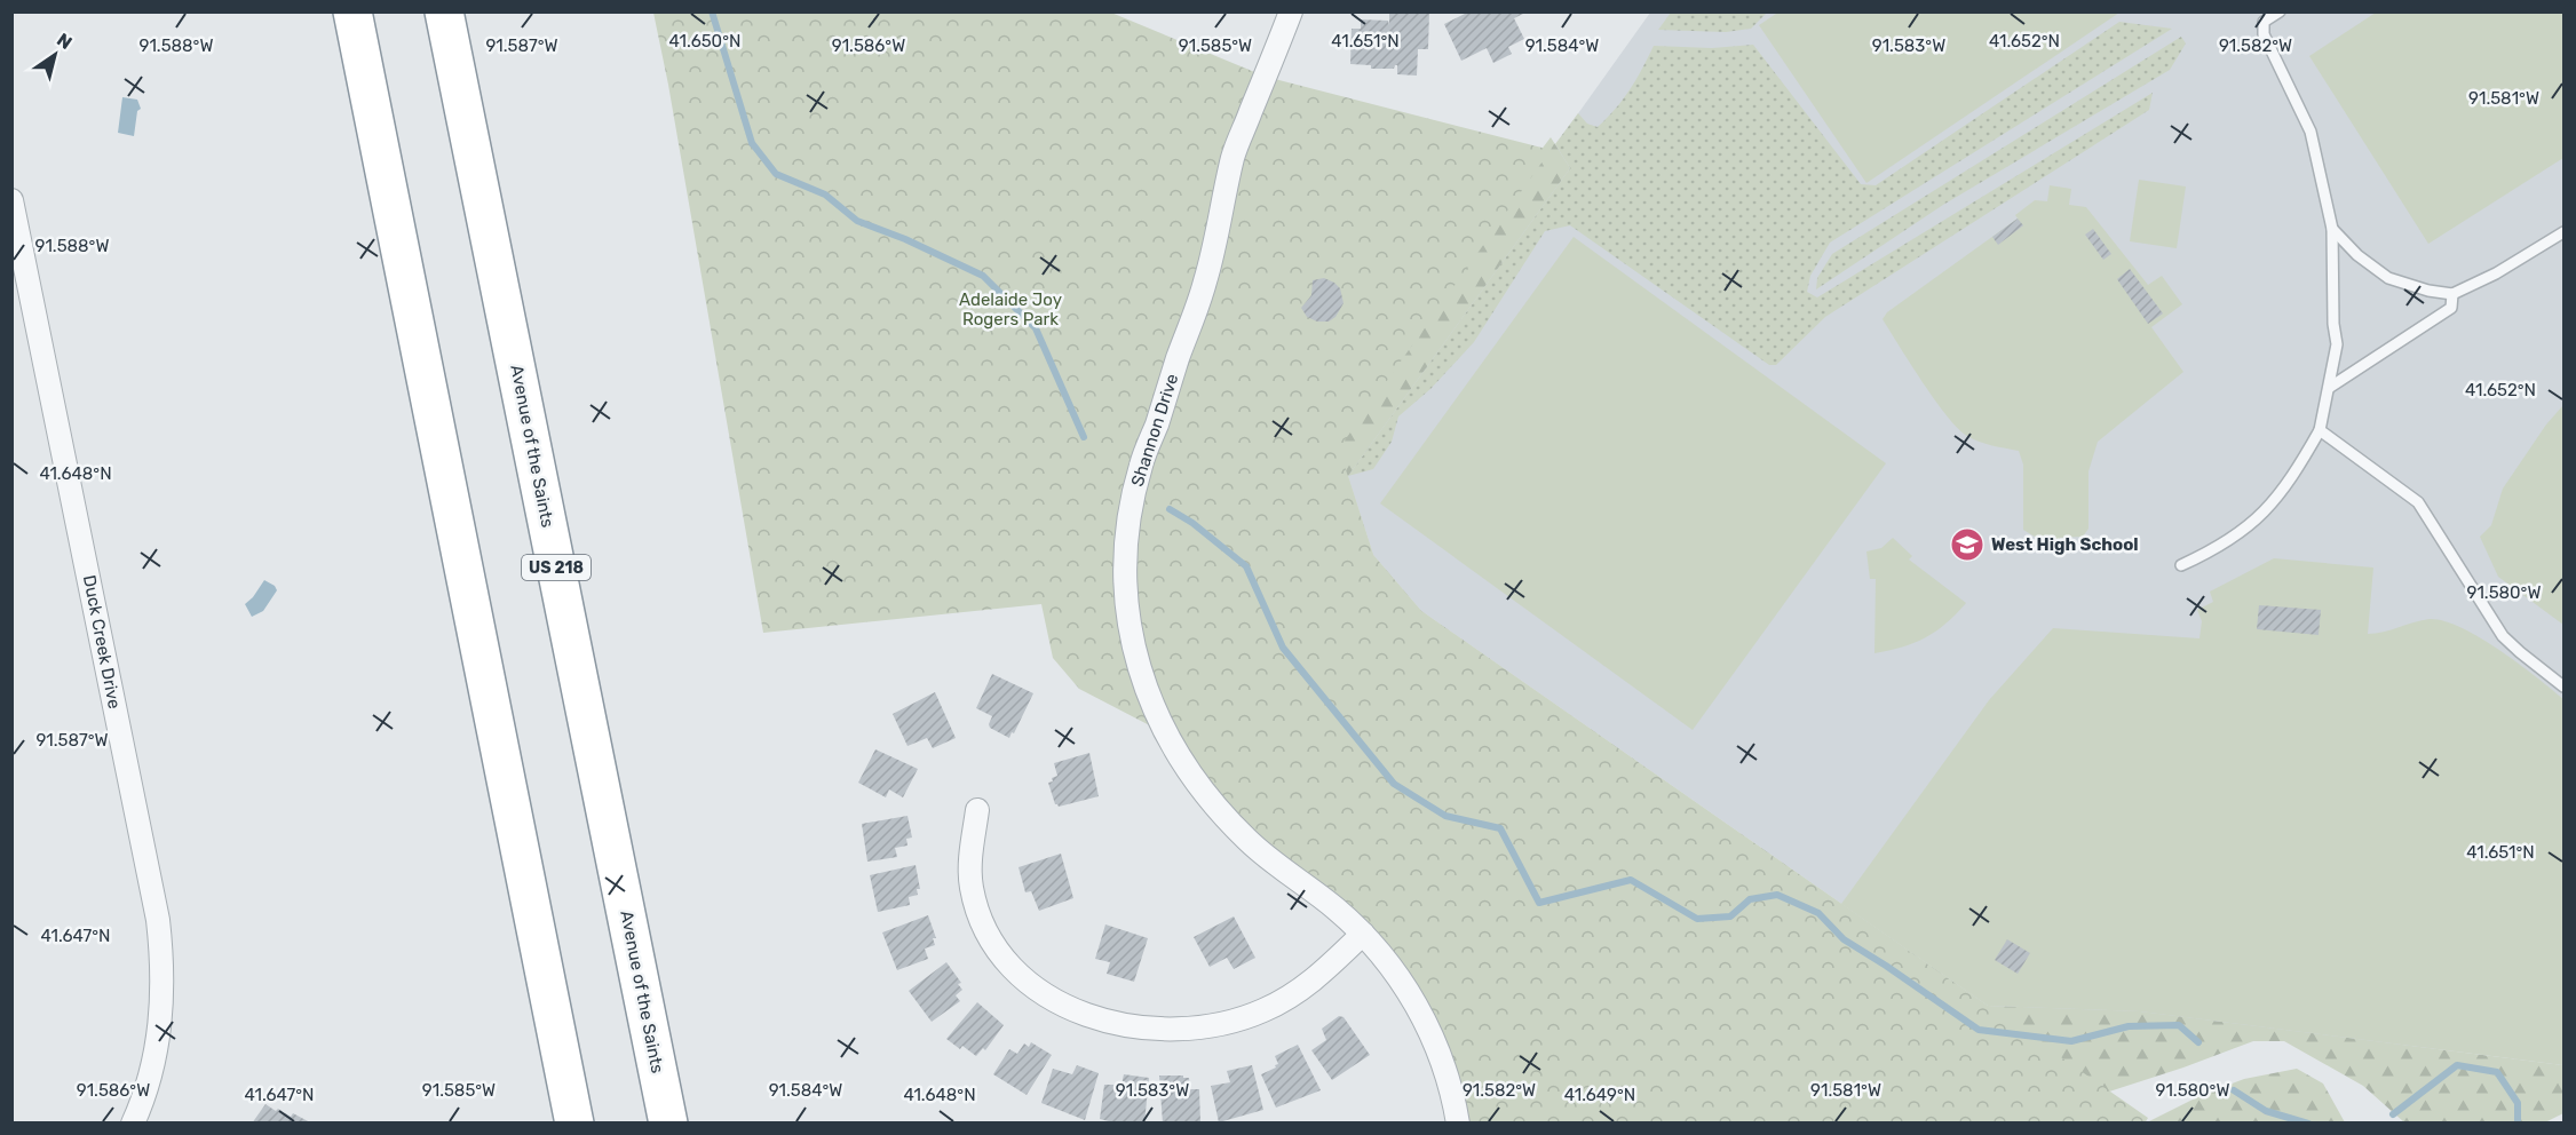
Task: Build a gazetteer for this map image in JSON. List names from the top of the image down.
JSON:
{
  "streets": {
    "highway": ["Avenue of the Saints", "US 218"],
    "street": ["Shannon Drive", "Duck Creek Drive"]
  },
  "parks": ["Adelaide Joy Rogers Park"],
  "places": {
    "school or university": ["West High School"]
  },
  "north": "top right",
  "coordinates": [
    "41.650°N",
    "41.651°N",
    "41.652°N",
    "91.588°W",
    "91.587°W",
    "91.586°W",
    "91.585°W",
    "91.584°W",
    "91.583°W",
    "91.582°W",
    "91.581°W",
    "41.648°N",
    "91.580°W",
    "41.647°N",
    "41.649°N"
  ]
}
